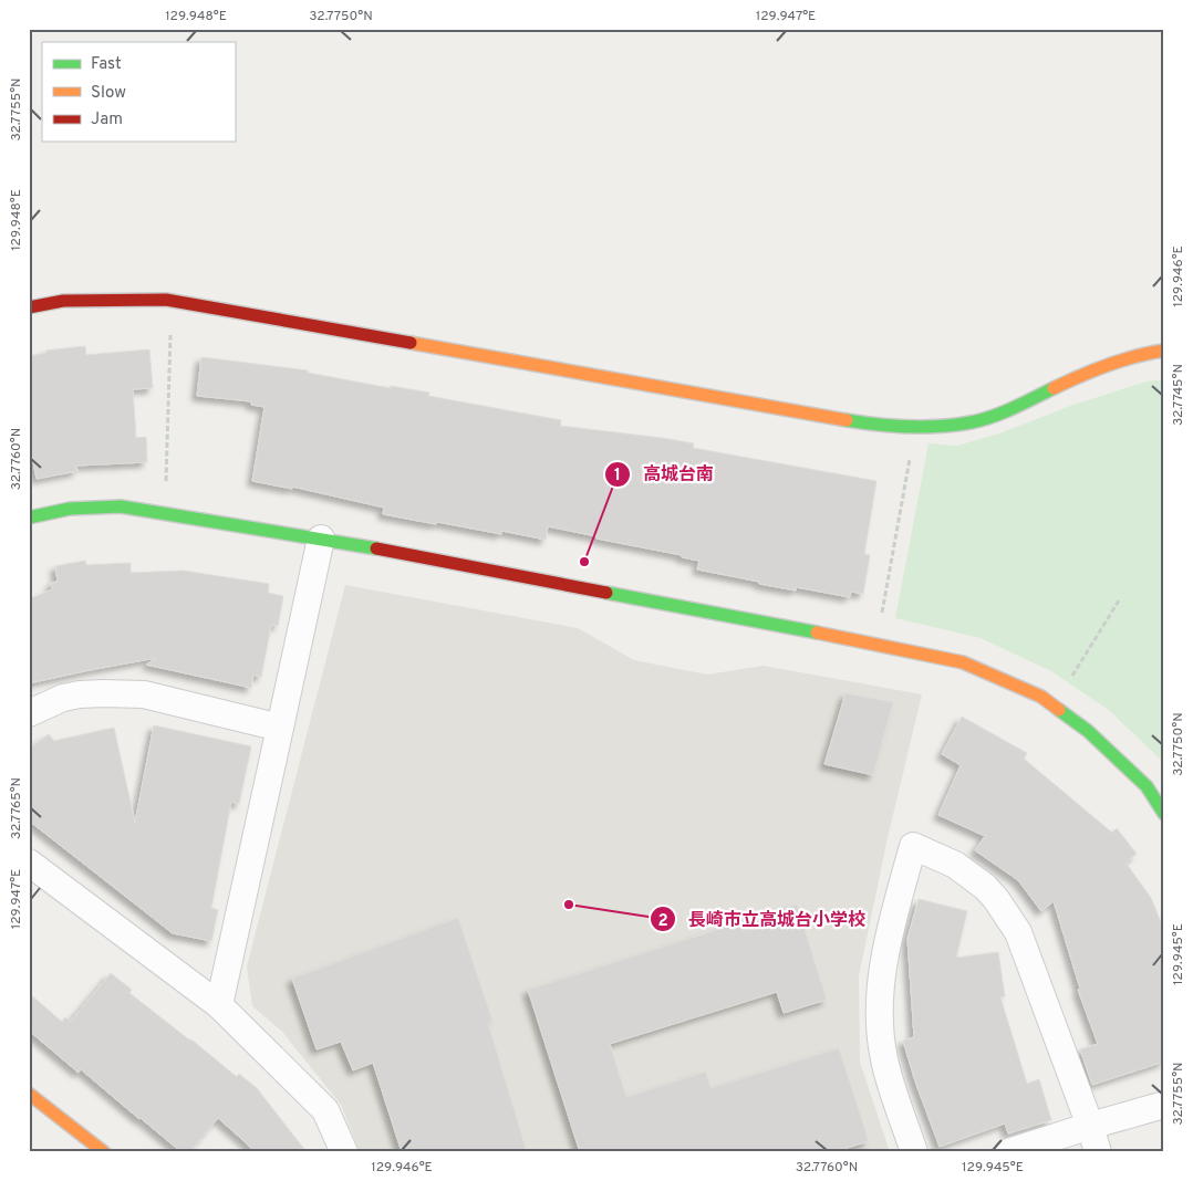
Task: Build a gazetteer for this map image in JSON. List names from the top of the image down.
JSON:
{
  "places": ["高城台南", "長崎市立高城台小学校"],
  "legend": ["Fast", "Slow", "Jam"],
  "coordinates": [
    "129.948°E",
    "32.7750°N",
    "129.947°E",
    "32.7755°N",
    "129.946°E",
    "32.7745°N",
    "32.7760°N",
    "32.7765°N",
    "129.945°E"
  ]
}
